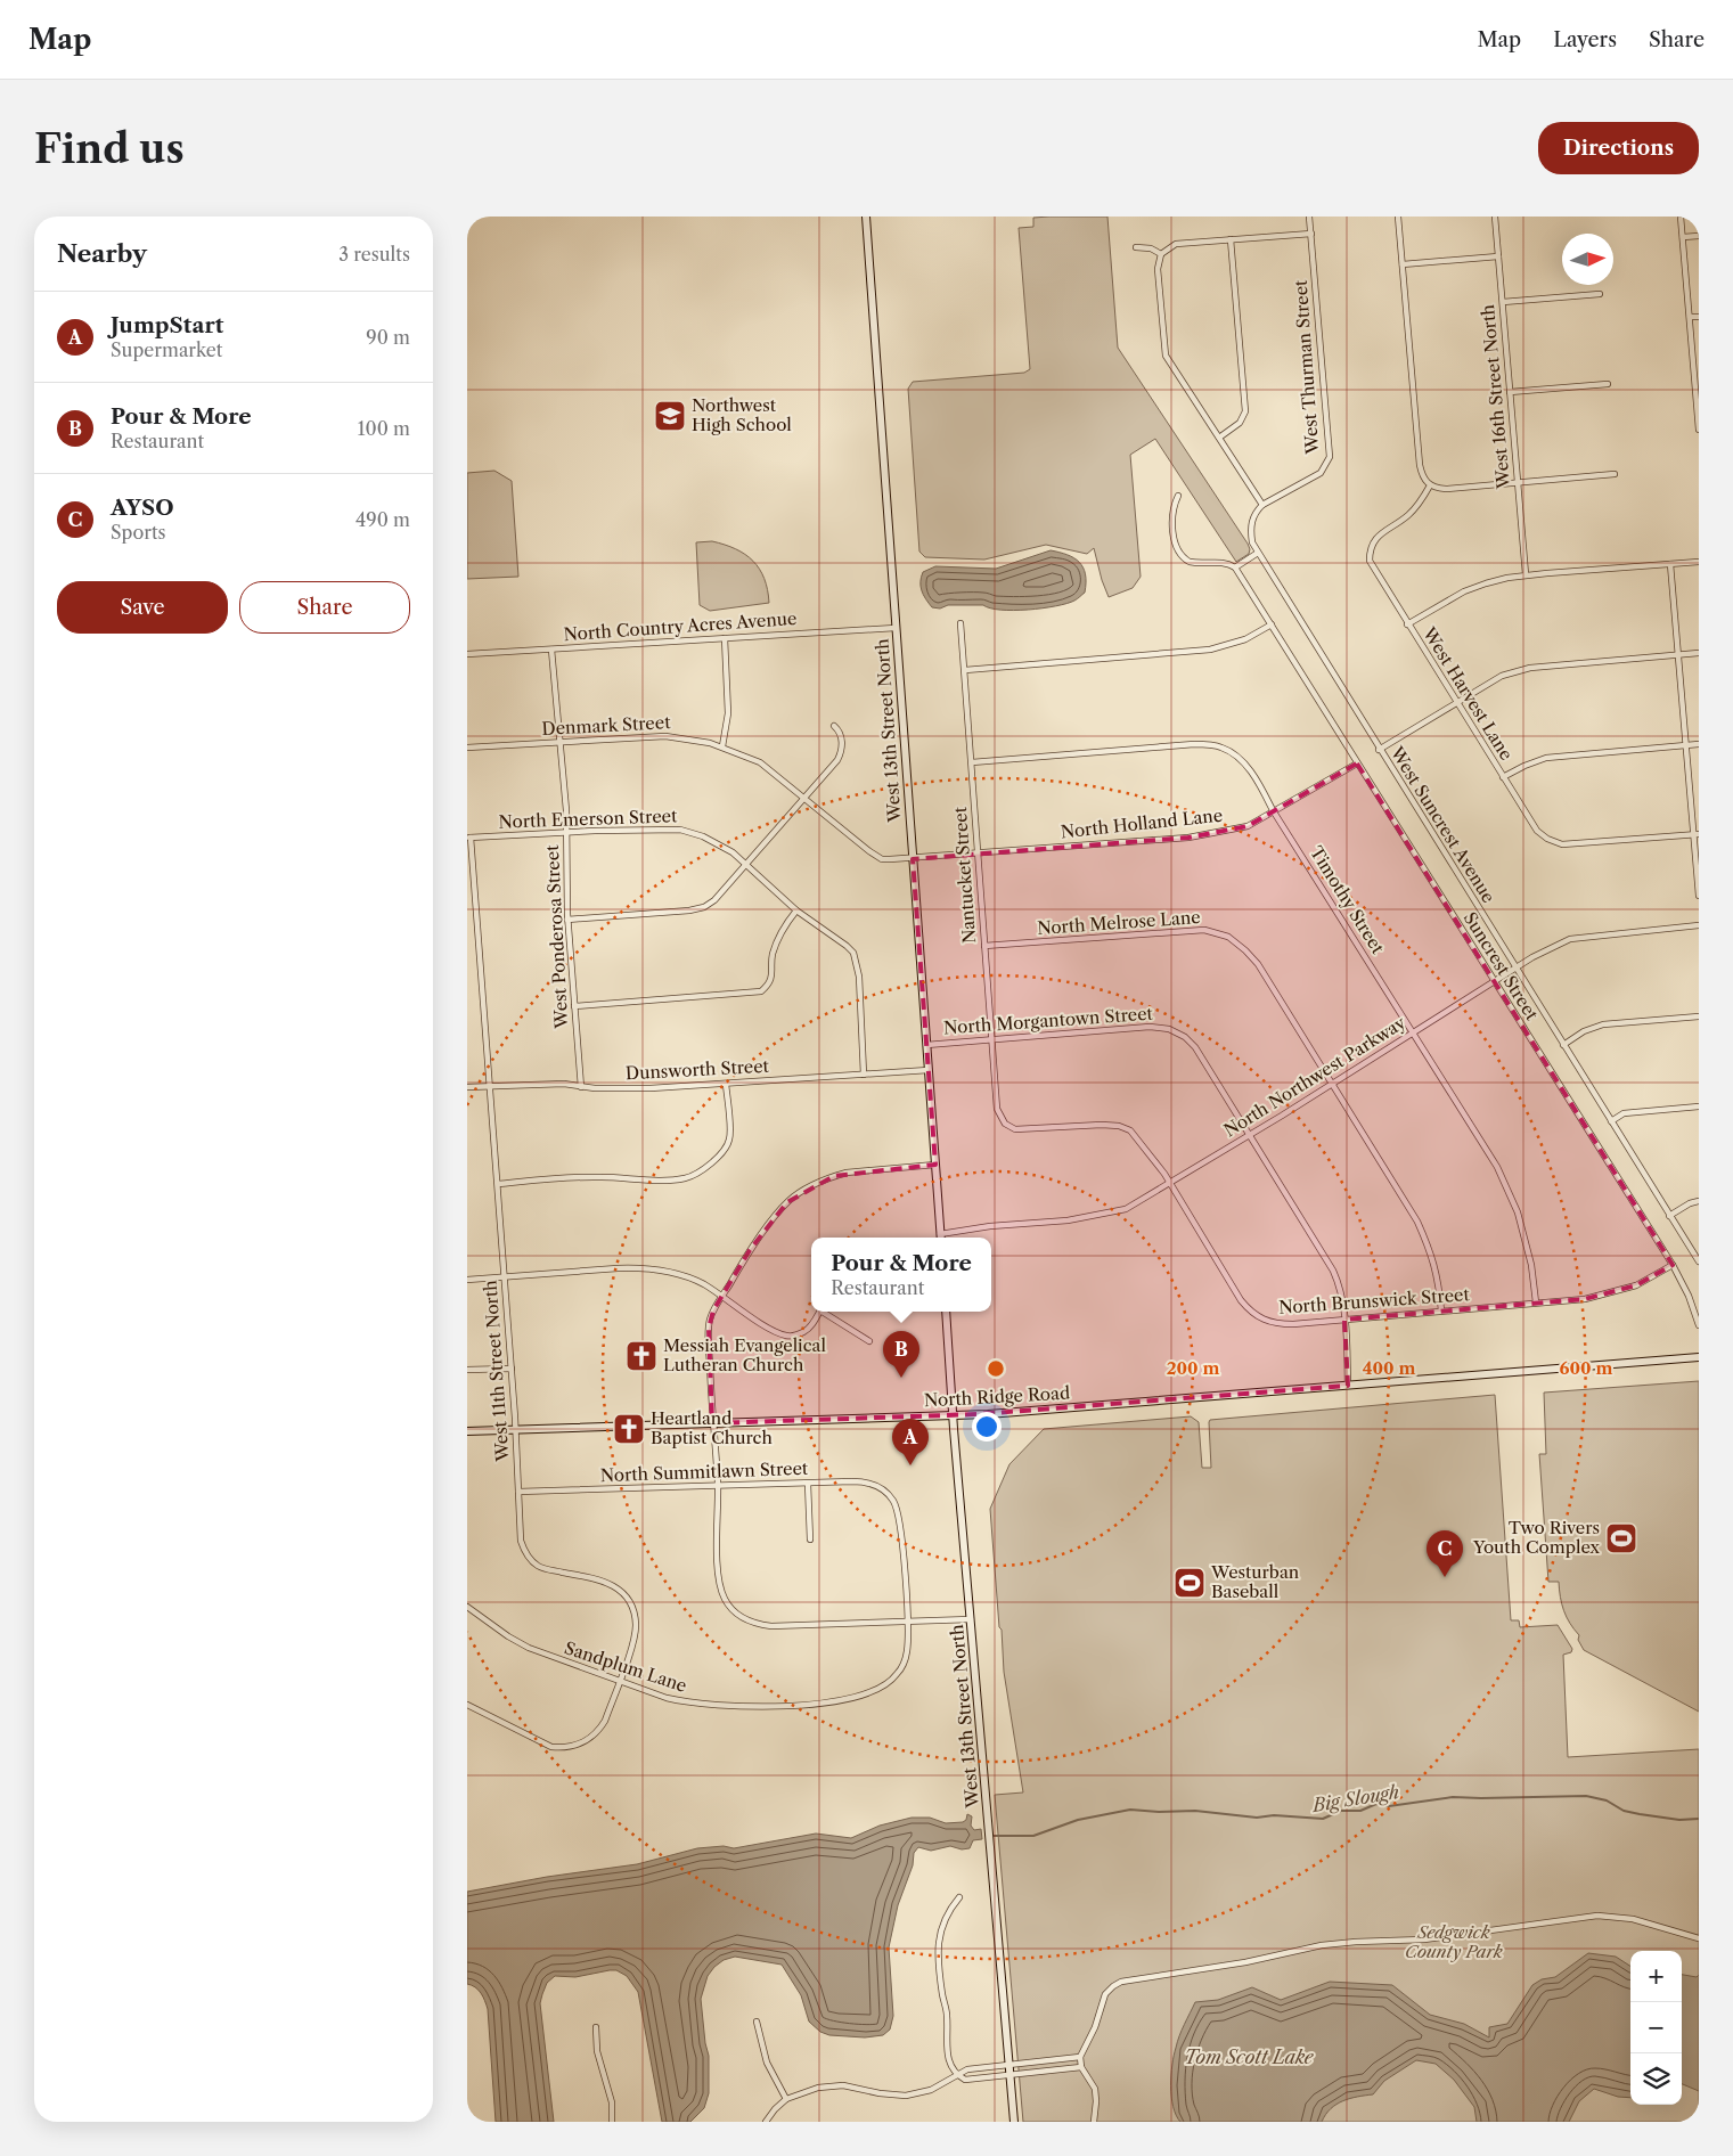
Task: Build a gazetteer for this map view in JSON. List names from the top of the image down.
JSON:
{
  "streets": {
    "street": [
      "West Thurman Street",
      "West 16th Street North",
      "North Country Acres Avenue",
      "West Harvest Lane",
      "Denmark Street",
      "West 13th Street North",
      "North Emerson Street",
      "North Holland Lane",
      "West Suncrest Avenue",
      "Nantucket Street",
      "Timothy Street",
      "North Melrose Lane",
      "West Ponderosa Street",
      "Suncrest Street",
      "North Morgantown Street",
      "Dunsworth Street",
      "North Northwest Parkway",
      "North Brunswick Street",
      "West 11th Street North",
      "North Ridge Road",
      "North Summitlawn Street",
      "Sandplum Lane"
    ]
  },
  "crossings": [
    ["West Thurman Street", "West Suncrest Avenue"],
    ["North Country Acres Avenue", "West 13th Street North"],
    ["North Country Acres Avenue", "West Ponderosa Street"],
    ["Denmark Street", "West 13th Street North"],
    ["Denmark Street", "North Holland Lane"],
    ["Denmark Street", "West Ponderosa Street"],
    ["West 13th Street North", "North Holland Lane"],
    ["West 13th Street North", "North Morgantown Street"],
    ["West 13th Street North", "Dunsworth Street"],
    ["West 13th Street North", "North Northwest Parkway"],
    ["West 13th Street North", "North Ridge Road"],
    ["North Emerson Street", "West Ponderosa Street"],
    ["North Emerson Street", "Dunsworth Street"],
    ["North Emerson Street", "West 11th Street North"],
    ["North Holland Lane", "Nantucket Street"],
    ["North Holland Lane", "Timothy Street"],
    ["North Holland Lane", "Suncrest Street"],
    ["West Suncrest Avenue", "North Northwest Parkway"],
    ["Nantucket Street", "Timothy Street"],
    ["Nantucket Street", "North Melrose Lane"],
    ["Nantucket Street", "North Morgantown Street"],
    ["Nantucket Street", "North Brunswick Street"],
    ["Timothy Street", "North Northwest Parkway"],
    ["Timothy Street", "North Brunswick Street"],
    ["North Melrose Lane", "North Northwest Parkway"],
    ["North Melrose Lane", "North Brunswick Street"],
    ["West Ponderosa Street", "Dunsworth Street"],
    ["Suncrest Street", "North Northwest Parkway"],
    ["Suncrest Street", "North Brunswick Street"],
    ["North Morgantown Street", "North Northwest Parkway"],
    ["North Morgantown Street", "North Brunswick Street"],
    ["North Morgantown Street", "North Ridge Road"],
    ["Dunsworth Street", "West 11th Street North"],
    ["North Northwest Parkway", "North Brunswick Street"],
    ["West 11th Street North", "North Ridge Road"],
    ["West 11th Street North", "North Summitlawn Street"],
    ["West 11th Street North", "Sandplum Lane"],
    ["North Summitlawn Street", "Sandplum Lane"]
  ],
  "water": ["Big Slough", "Tom Scott Lake"],
  "parks": ["Sedgwick County Park"],
  "places": {
    "school or university": ["Northwest High School"],
    "church": ["Messiah Evangelical Lutheran Church", "Heartland Baptist Church"],
    "sports": ["Two Rivers Youth Complex", "Westurban Baseball"]
  },
  "north": "right",
  "page": {
    "header": "Map",
    "nav": ["Map", "Layers", "Share"],
    "buttons": [
      "Directions",
      ["Save", "Share"]
    ],
    "title": "Find us",
    "heading": ["Nearby", "3 results"],
    "list": [
      {
        "mark": "A",
        "name": "JumpStart",
        "note": "Supermarket",
        "value": "90 m"
      },
      {
        "mark": "B",
        "name": "Pour & More",
        "note": "Restaurant",
        "value": "100 m"
      },
      {
        "mark": "C",
        "name": "AYSO",
        "note": "Sports",
        "value": "490 m"
      }
    ],
    "popup": ["Pour & More", "Restaurant"],
    "pins": ["B", "A", "C"],
    "map_buttons": ["+", "−"]
  },
  "rings": ["200 m", "400 m", "600 m"]
}
